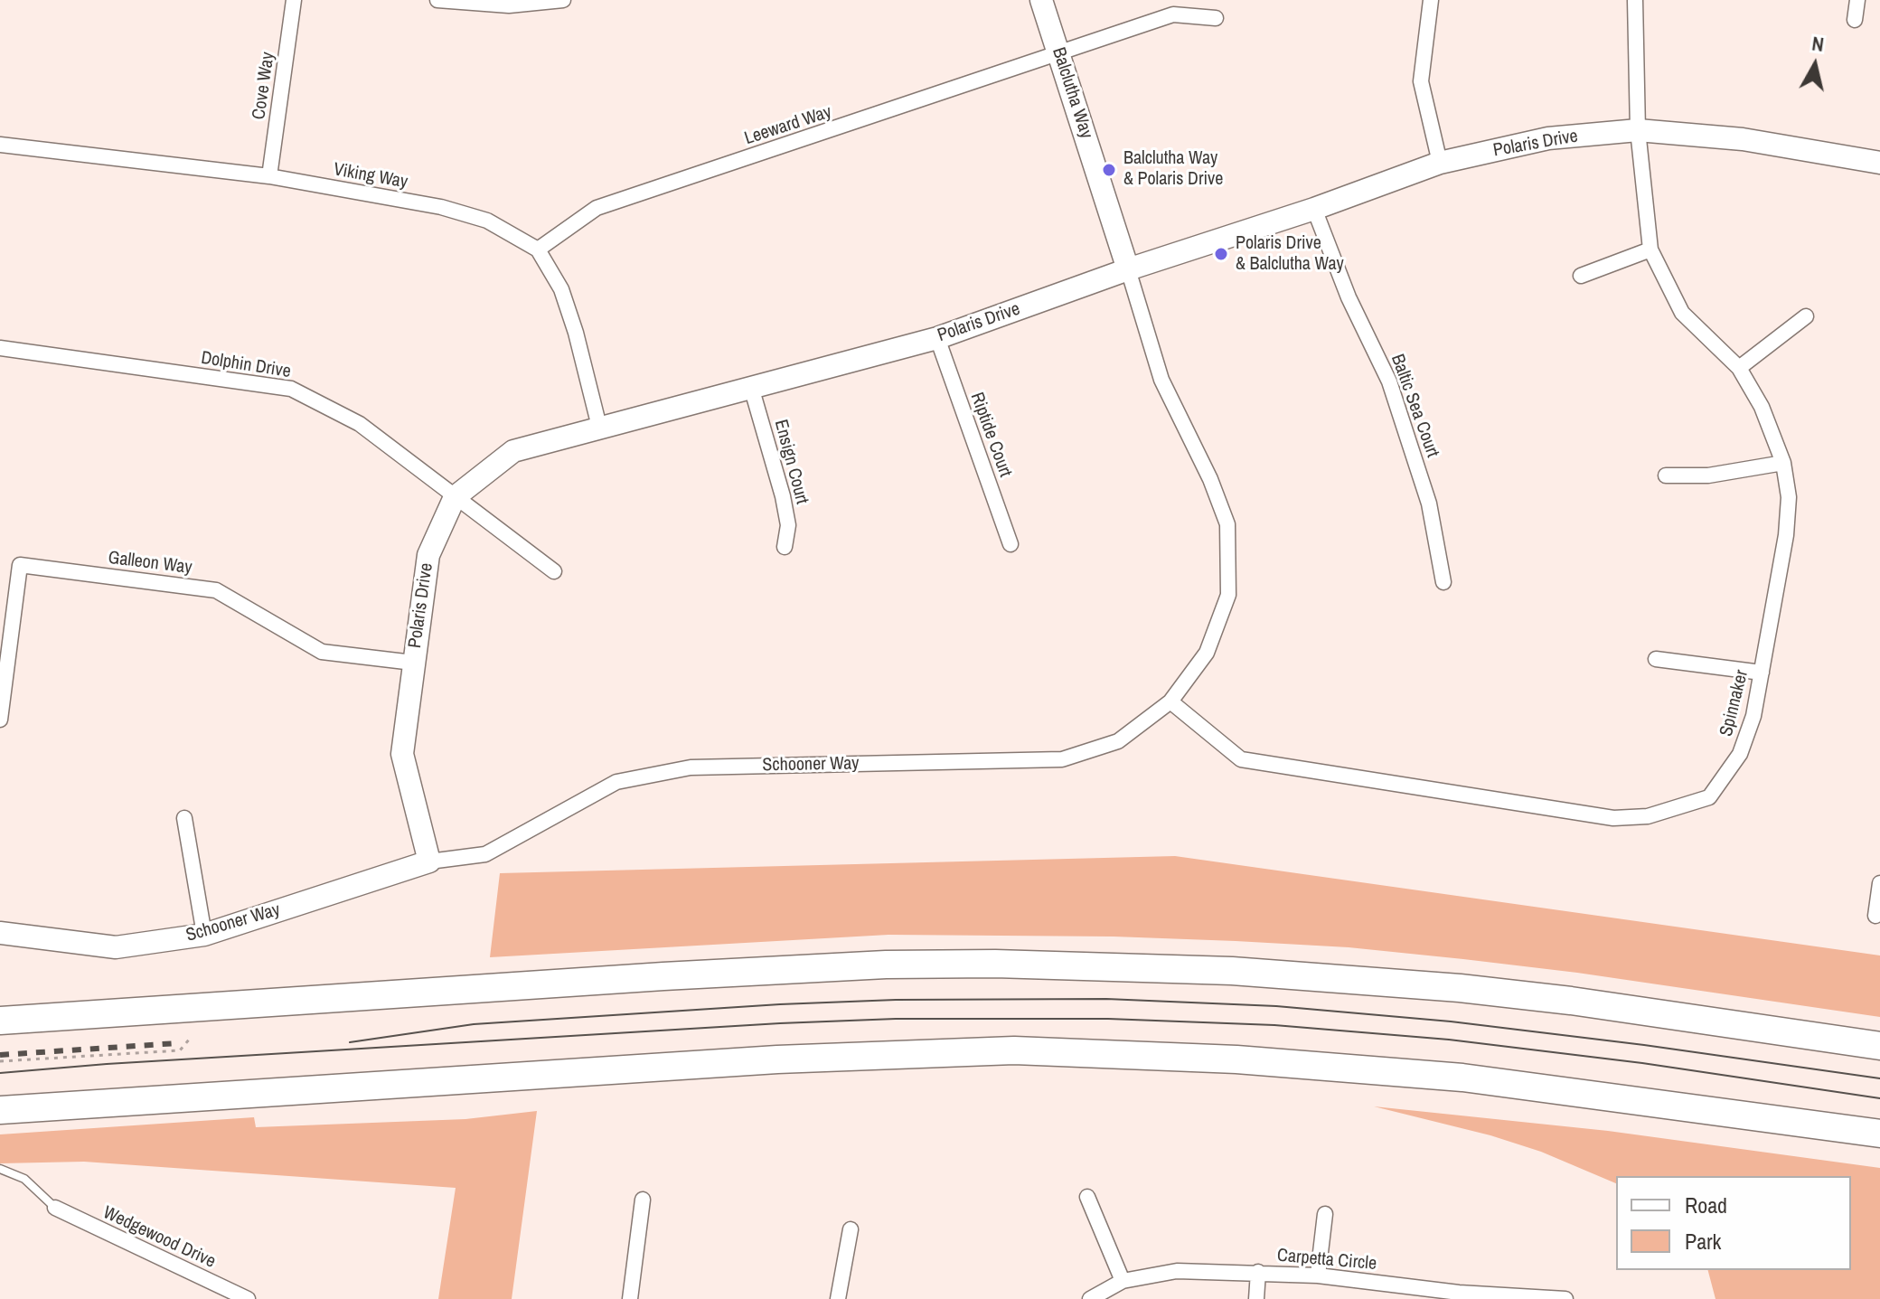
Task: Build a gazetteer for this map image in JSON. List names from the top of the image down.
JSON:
{
  "streets": {
    "street": [
      "Cove Way",
      "Balclutha Way",
      "Leeward Way",
      "Polaris Drive",
      "Viking Way",
      "Dolphin Drive",
      "Baltic Sea Court",
      "Riptide Court",
      "Ensign Court",
      "Galleon Way",
      "Spinnaker",
      "Schooner Way",
      "Wedgewood Drive",
      "Carpetta Circle"
    ]
  },
  "crossings": [
    ["Cove Way", "Viking Way"],
    ["Balclutha Way", "Leeward Way"],
    ["Balclutha Way", "Polaris Drive"],
    ["Balclutha Way", "Schooner Way"],
    ["Leeward Way", "Viking Way"],
    ["Polaris Drive", "Dolphin Drive"],
    ["Polaris Drive", "Baltic Sea Court"],
    ["Polaris Drive", "Riptide Court"],
    ["Polaris Drive", "Ensign Court"],
    ["Polaris Drive", "Galleon Way"],
    ["Polaris Drive", "Spinnaker"],
    ["Polaris Drive", "Schooner Way"],
    ["Spinnaker", "Schooner Way"]
  ],
  "places": ["Balclutha Way & Polaris Drive", "Polaris Drive & Balclutha Way"],
  "legend": ["Road", "Park"],
  "north": "top"
}
